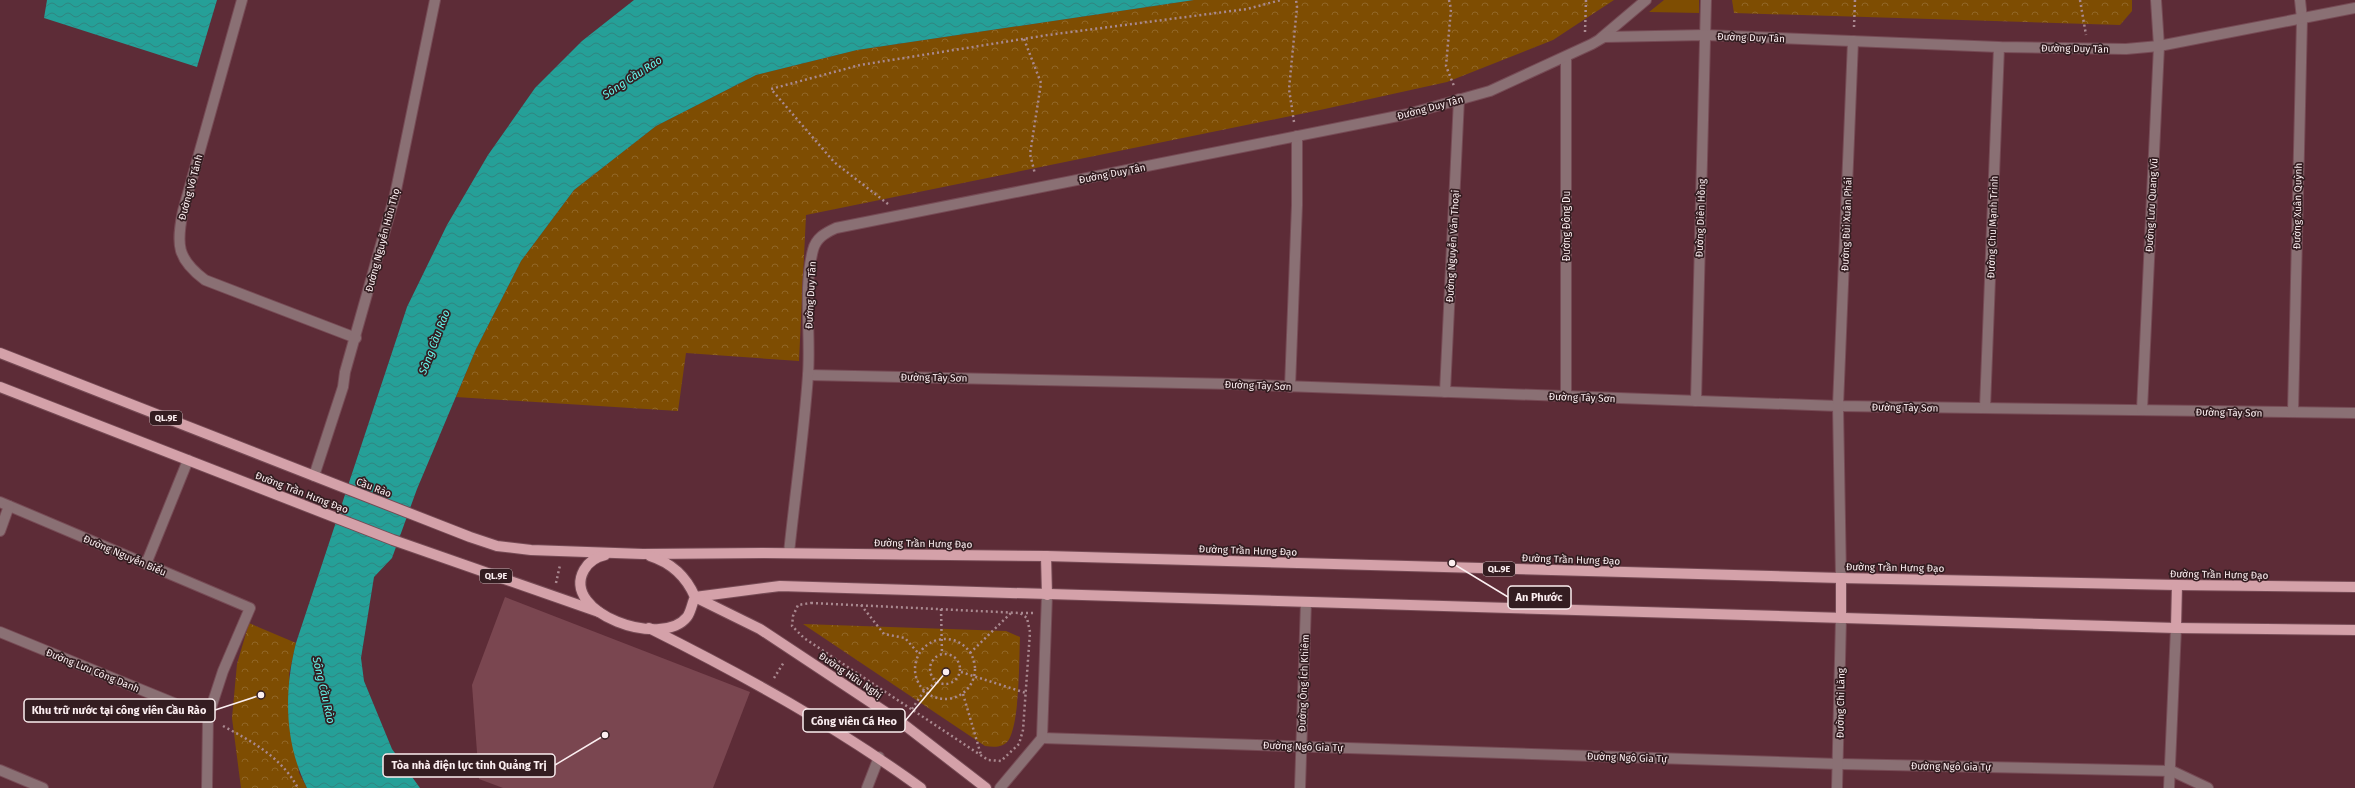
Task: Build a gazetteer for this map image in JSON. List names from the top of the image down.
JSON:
{
  "streets": {
    "main road": [
      "QL.9E",
      "Cầu Rào",
      "Đường Trần Hưng Đạo",
      "Đường Hữu Nghị"
    ],
    "street": [
      "Đường Duy Tân",
      "Đường Võ Tánh",
      "Đường Lưu Quang Vũ",
      "Đường Xuân Quỳnh",
      "Đường Diên Hồng",
      "Đường Bùi Xuân Phái",
      "Đường Đông Du",
      "Đường Chu Mạnh Trinh",
      "Đường Nguyễn Hữu Thọ",
      "Đường Nguyễn Văn Thoại",
      "Đường Tây Sơn",
      "Đường Nguyễn Biểu",
      "Đường Lưu Công Danh",
      "Đường Ông Ích Khiêm",
      "Đường Chi Lăng",
      "Đường Ngô Gia Tự"
    ]
  },
  "crossings": [
    ["Đường Duy Tân", "Đường Lưu Quang Vũ"],
    ["Đường Duy Tân", "Đường Xuân Quỳnh"],
    ["Đường Duy Tân", "Đường Diên Hồng"],
    ["Đường Duy Tân", "Đường Bùi Xuân Phái"],
    ["Đường Duy Tân", "Đường Đông Du"],
    ["Đường Duy Tân", "Đường Chu Mạnh Trinh"],
    ["Đường Duy Tân", "Đường Nguyễn Văn Thoại"],
    ["Đường Duy Tân", "Đường Tây Sơn"],
    ["Đường Duy Tân", "Đường Trần Hưng Đạo"],
    ["Đường Võ Tánh", "Đường Nguyễn Hữu Thọ"],
    ["Đường Lưu Quang Vũ", "Đường Tây Sơn"],
    ["Đường Xuân Quỳnh", "Đường Tây Sơn"],
    ["Đường Diên Hồng", "Đường Tây Sơn"],
    ["Đường Bùi Xuân Phái", "Đường Tây Sơn"],
    ["Đường Bùi Xuân Phái", "Đường Trần Hưng Đạo"],
    ["Đường Đông Du", "Đường Tây Sơn"],
    ["Đường Chu Mạnh Trinh", "Đường Tây Sơn"],
    ["Đường Nguyễn Hữu Thọ", "Đường Trần Hưng Đạo"],
    ["Đường Nguyễn Văn Thoại", "Đường Tây Sơn"],
    ["Cầu Rào", "Đường Trần Hưng Đạo"],
    ["Đường Trần Hưng Đạo", "Đường Hữu Nghị"],
    ["Đường Nguyễn Biểu", "Đường Lưu Công Danh"],
    ["Đường Ông Ích Khiêm", "Đường Ngô Gia Tự"],
    ["Đường Chi Lăng", "Đường Ngô Gia Tự"]
  ],
  "water": ["Sông Cầu Rào"],
  "places": [
    "An Phước",
    "Công viên Cá Heo",
    "Khu trữ nước tại công viên Cầu Rào",
    "Tòa nhà điện lực tỉnh Quảng Trị"
  ]
}
